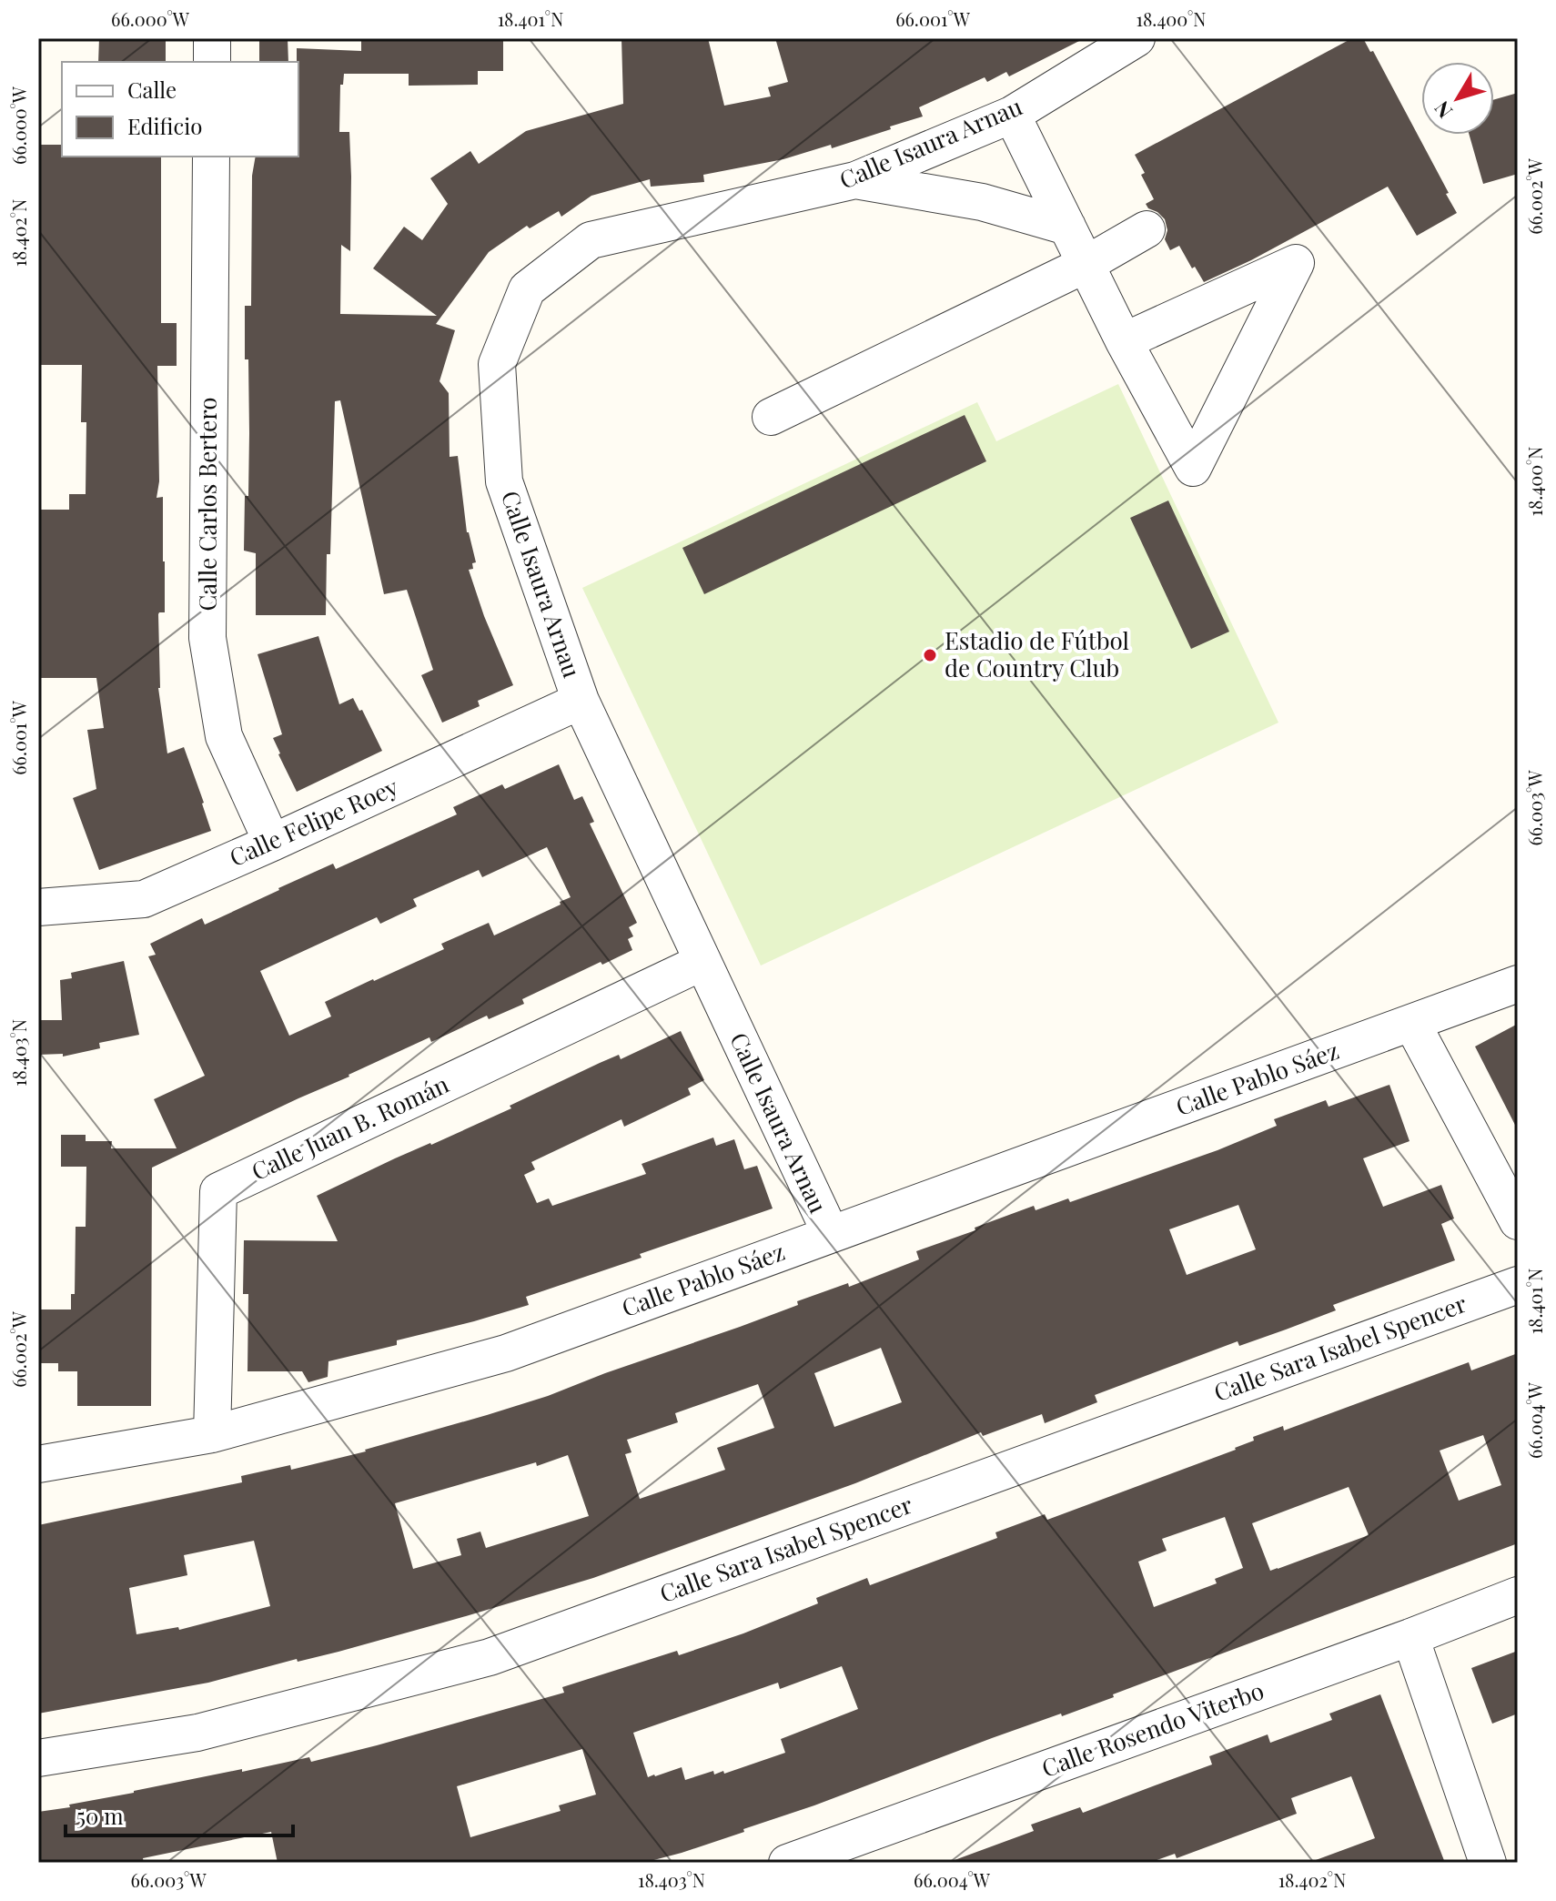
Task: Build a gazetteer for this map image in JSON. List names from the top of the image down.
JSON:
{
  "streets": {
    "street": [
      "Calle Isaura Arnau",
      "Calle Carlos Bertero",
      "Calle Felipe Roey",
      "Calle Pablo Sáez",
      "Calle Juan B. Román",
      "Calle Sara Isabel Spencer",
      "Calle Rosendo Viterbo"
    ]
  },
  "crossings": [
    ["Calle Isaura Arnau", "Calle Felipe Roey"],
    ["Calle Isaura Arnau", "Calle Pablo Sáez"],
    ["Calle Isaura Arnau", "Calle Juan B. Román"],
    ["Calle Carlos Bertero", "Calle Felipe Roey"],
    ["Calle Pablo Sáez", "Calle Juan B. Román"]
  ],
  "places": ["Estadio de Fútbol de Country Club"],
  "legend": ["Calle", "Edificio"],
  "scale_bar": "50 m",
  "north": "bottom left",
  "coordinates": [
    "66.000°W",
    "18.401°N",
    "66.001°W",
    "18.400°N",
    "66.002°W",
    "18.402°N",
    "66.003°W",
    "18.403°N",
    "66.004°W"
  ]
}
